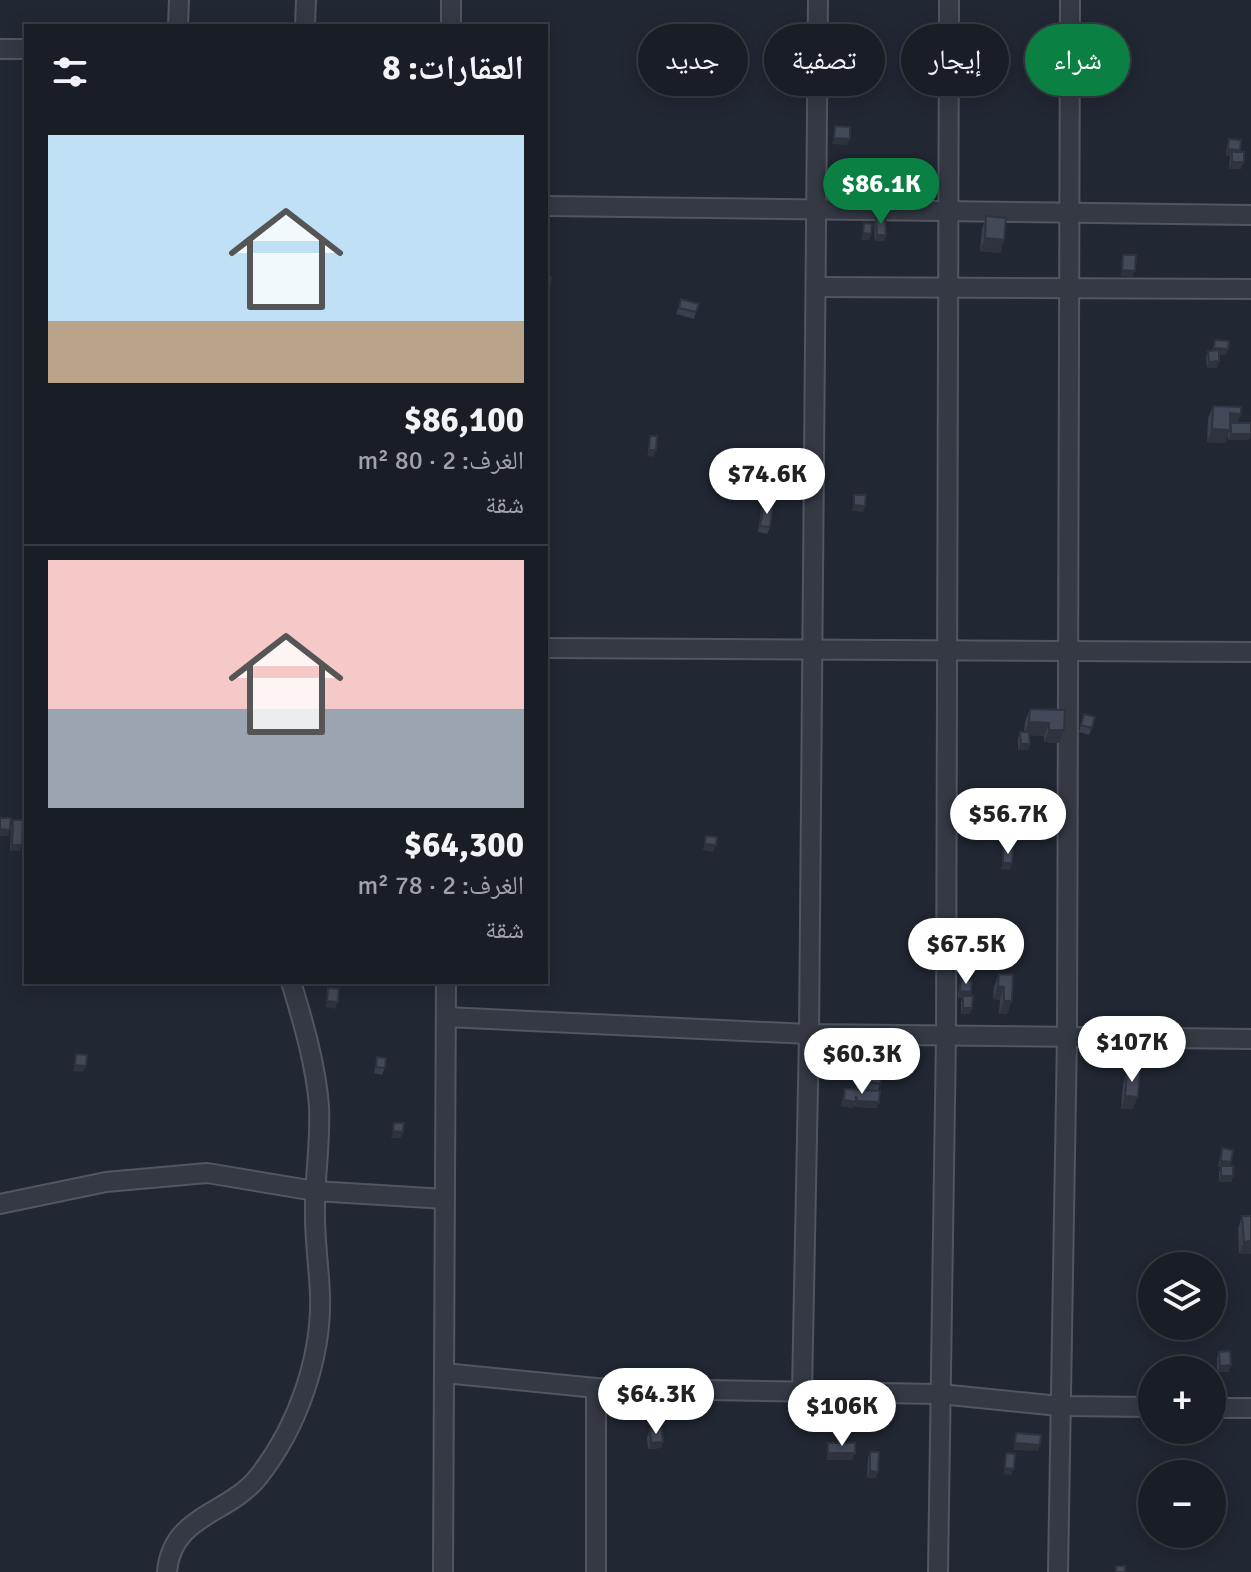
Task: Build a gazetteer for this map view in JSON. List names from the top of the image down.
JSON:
{
  "page": {
    "chip": [
      "شراء",
      "إيجار",
      "تصفية",
      "جديد"
    ],
    "heading": "العقارات: 8",
    "list": [
      {
        "name": "$86,100",
        "note": "الغرف: 2 · 80 m² · شقة"
      },
      {
        "name": "$64,300",
        "note": "الغرف: 2 · 78 m² · شقة"
      }
    ],
    "price": [
      "$86.1K",
      "$74.6K",
      "$56.7K",
      "$67.5K",
      "$107K",
      "$60.3K",
      "$64.3K",
      "$106K"
    ],
    "map_buttons": ["+", "−"]
  }
}
